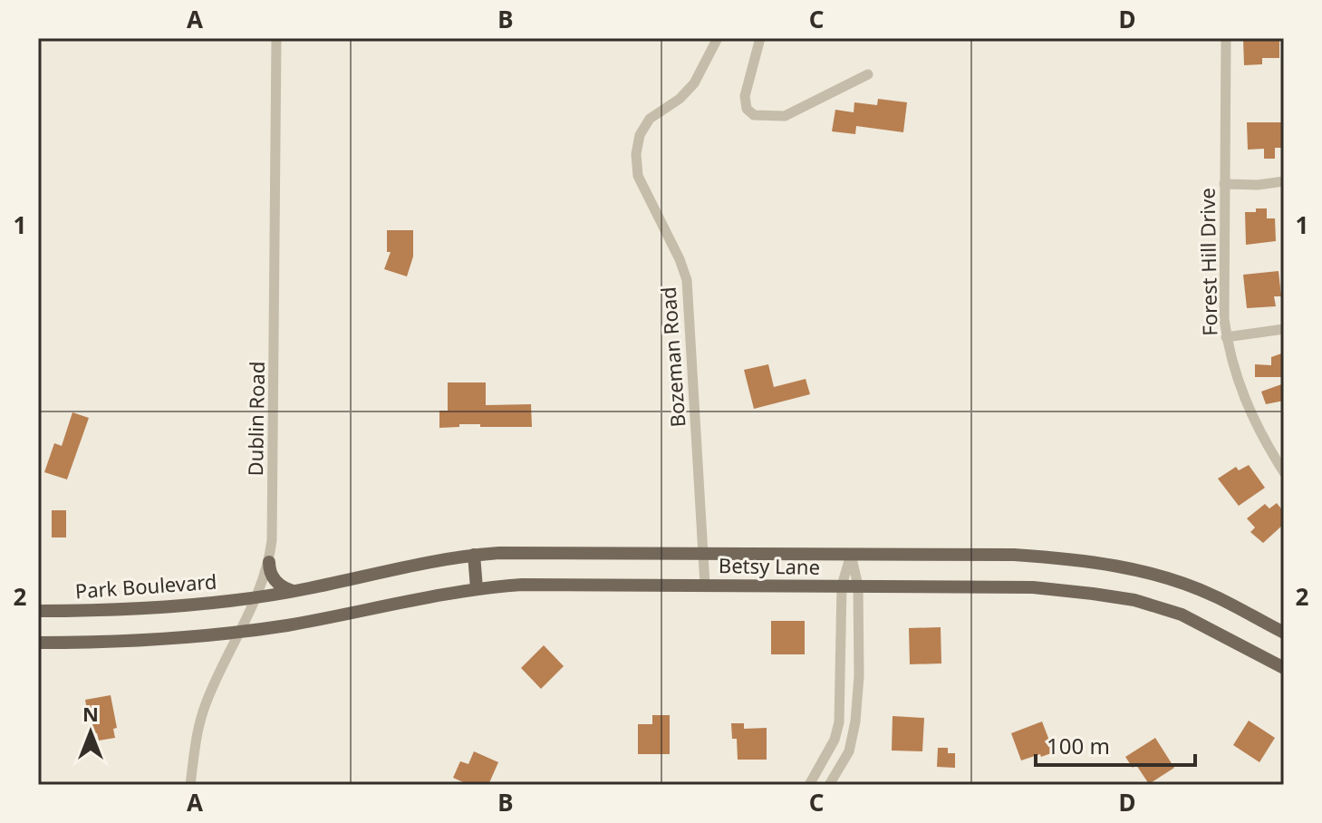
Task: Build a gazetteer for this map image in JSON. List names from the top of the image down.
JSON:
{
  "streets": {
    "main road": ["Betsy Lane", "Park Boulevard"],
    "street": ["Forest Hill Drive", "Bozeman Road", "Dublin Road"]
  },
  "crossings": [
    ["Bozeman Road", "Betsy Lane"],
    ["Dublin Road", "Betsy Lane"],
    ["Dublin Road", "Park Boulevard"],
    ["Betsy Lane", "Park Boulevard"]
  ],
  "scale_bar": "100 m",
  "north": "top",
  "grid": {
    "columns": [
      "A",
      "B",
      "C",
      "D"
    ],
    "rows": ["1", "2"]
  }
}
